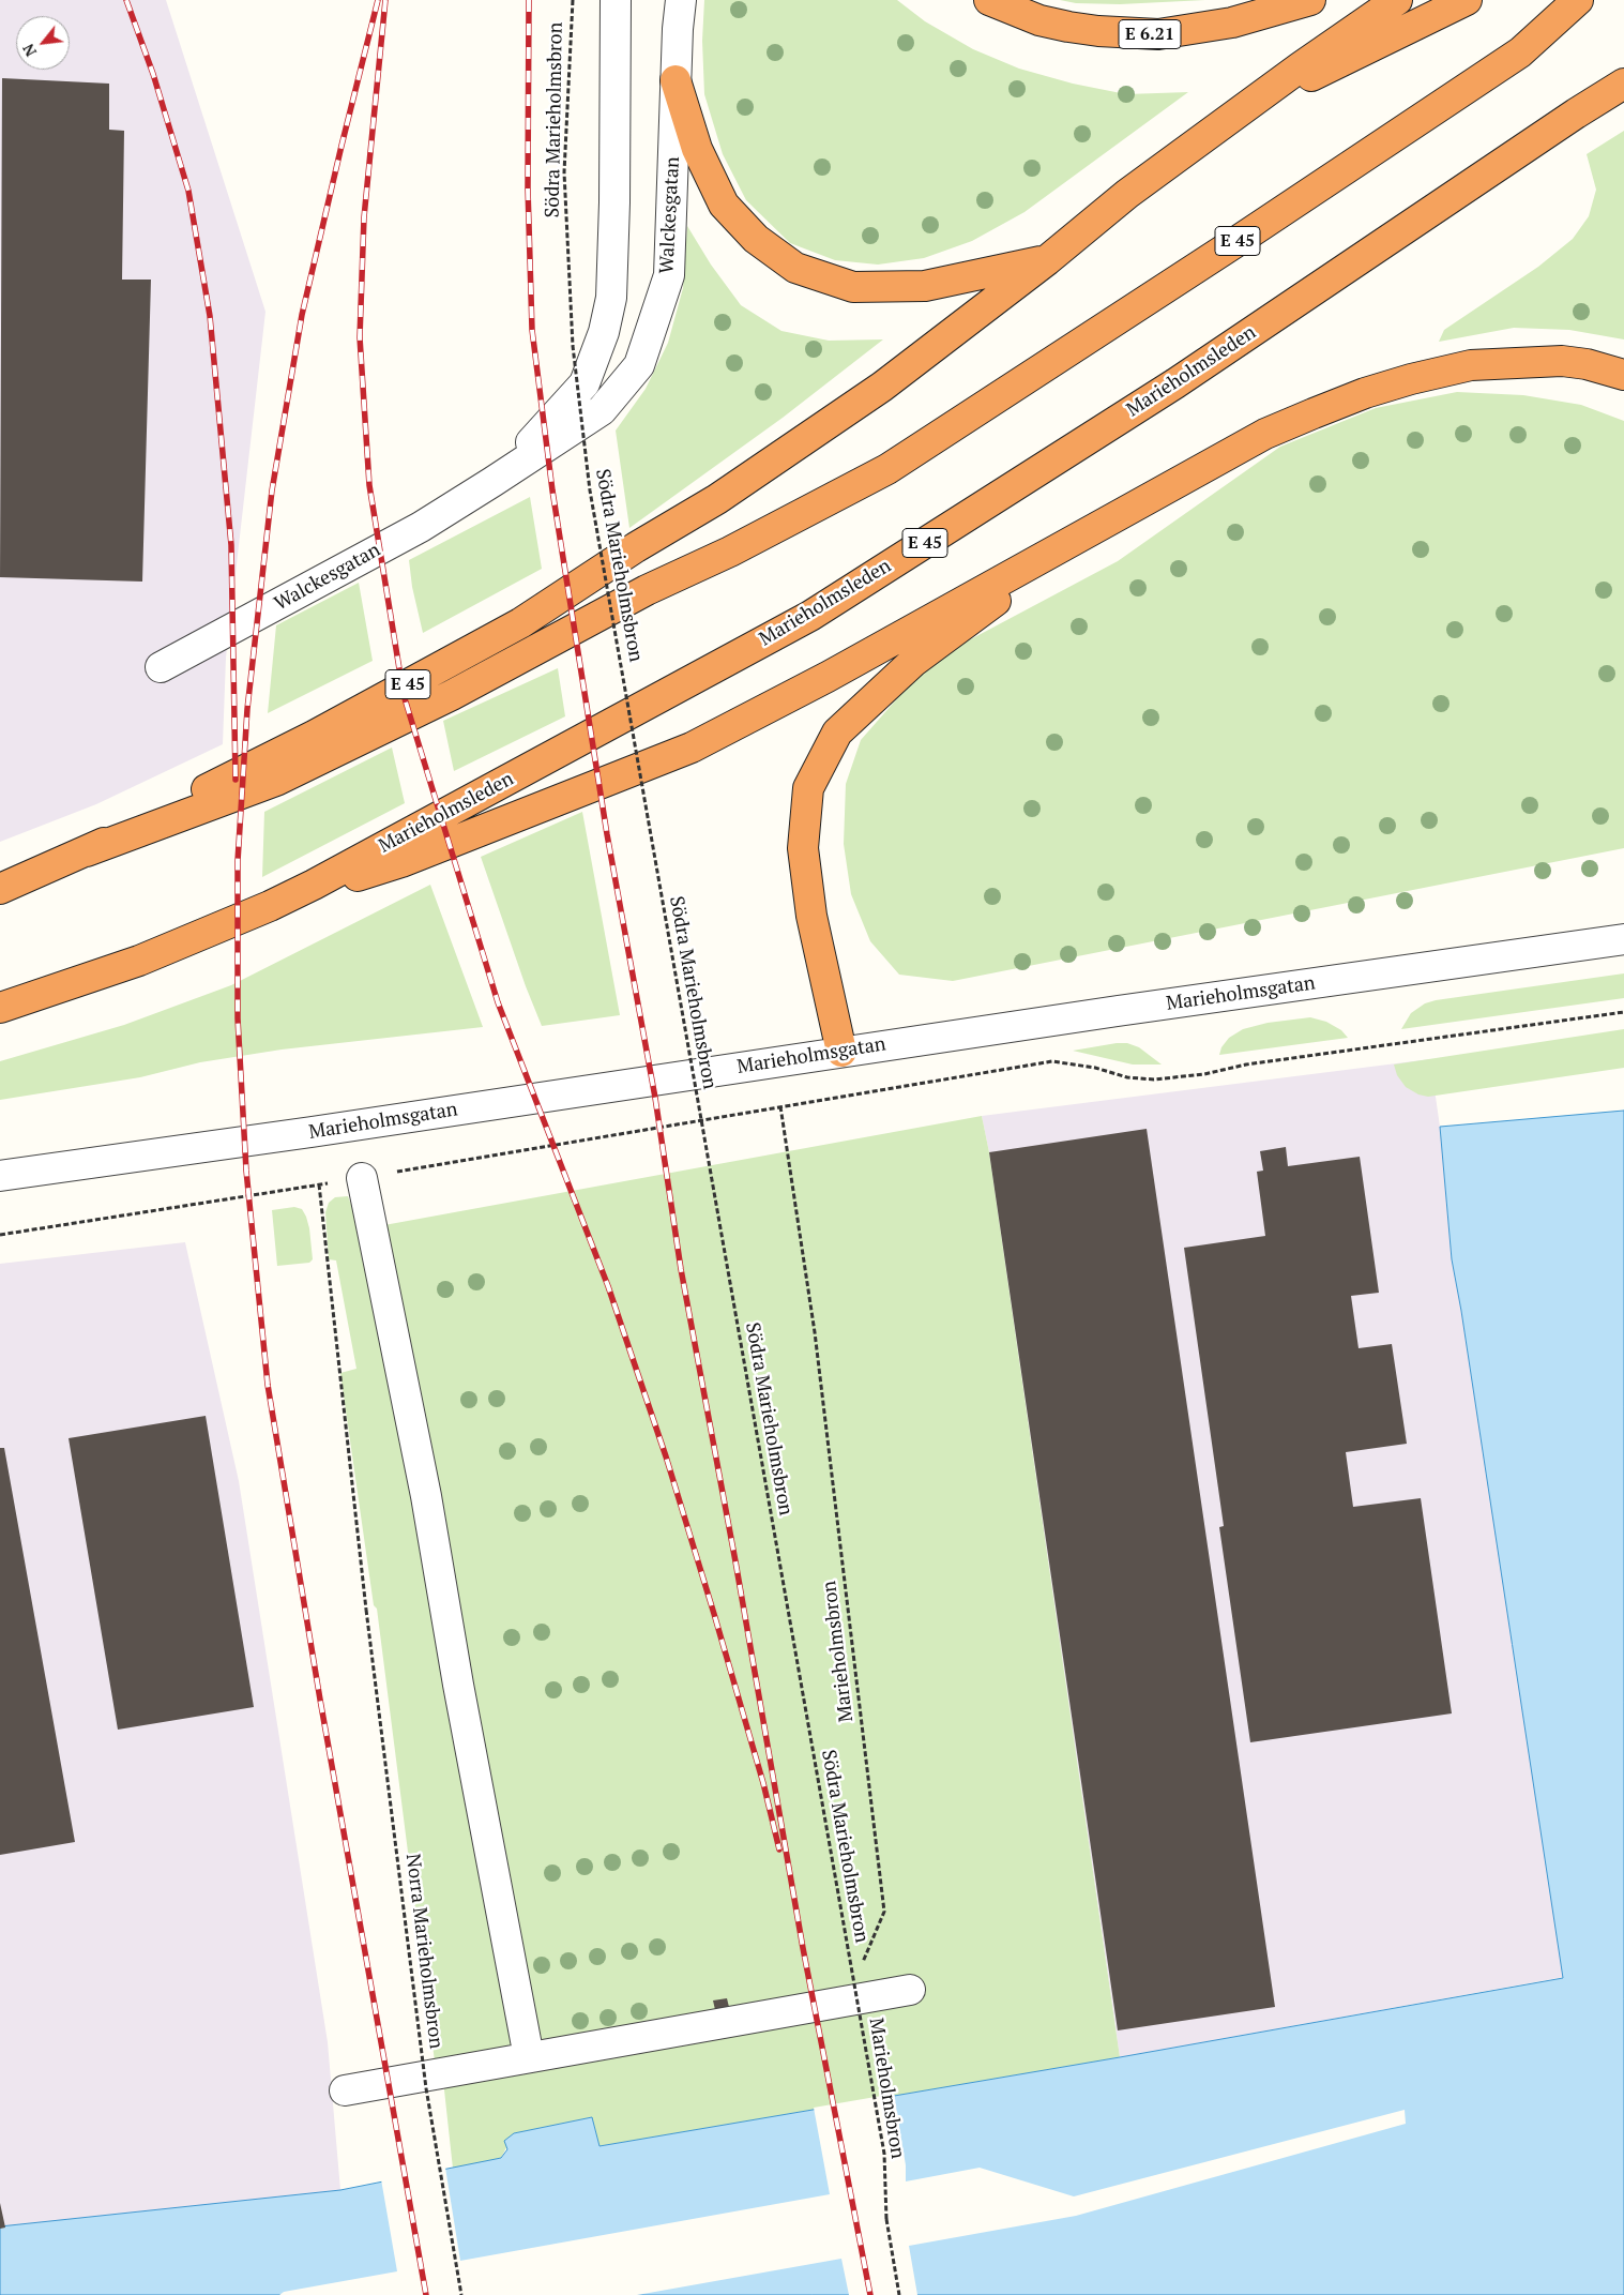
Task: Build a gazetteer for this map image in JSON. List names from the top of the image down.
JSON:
{
  "streets": {
    "highway": ["E 6.21", "E 45", "Marieholmsleden"],
    "street": ["Walckesgatan", "Marieholmsgatan"],
    "path": ["Södra Marieholmsbron", "Marieholmsbron", "Norra Marieholmsbron"]
  },
  "crossings": [
    ["Södra Marieholmsbron", "Marieholmsbron"],
    ["Walckesgatan", "E 45"],
    ["E 45", "Marieholmsleden"]
  ],
  "north": "bottom left"
}
